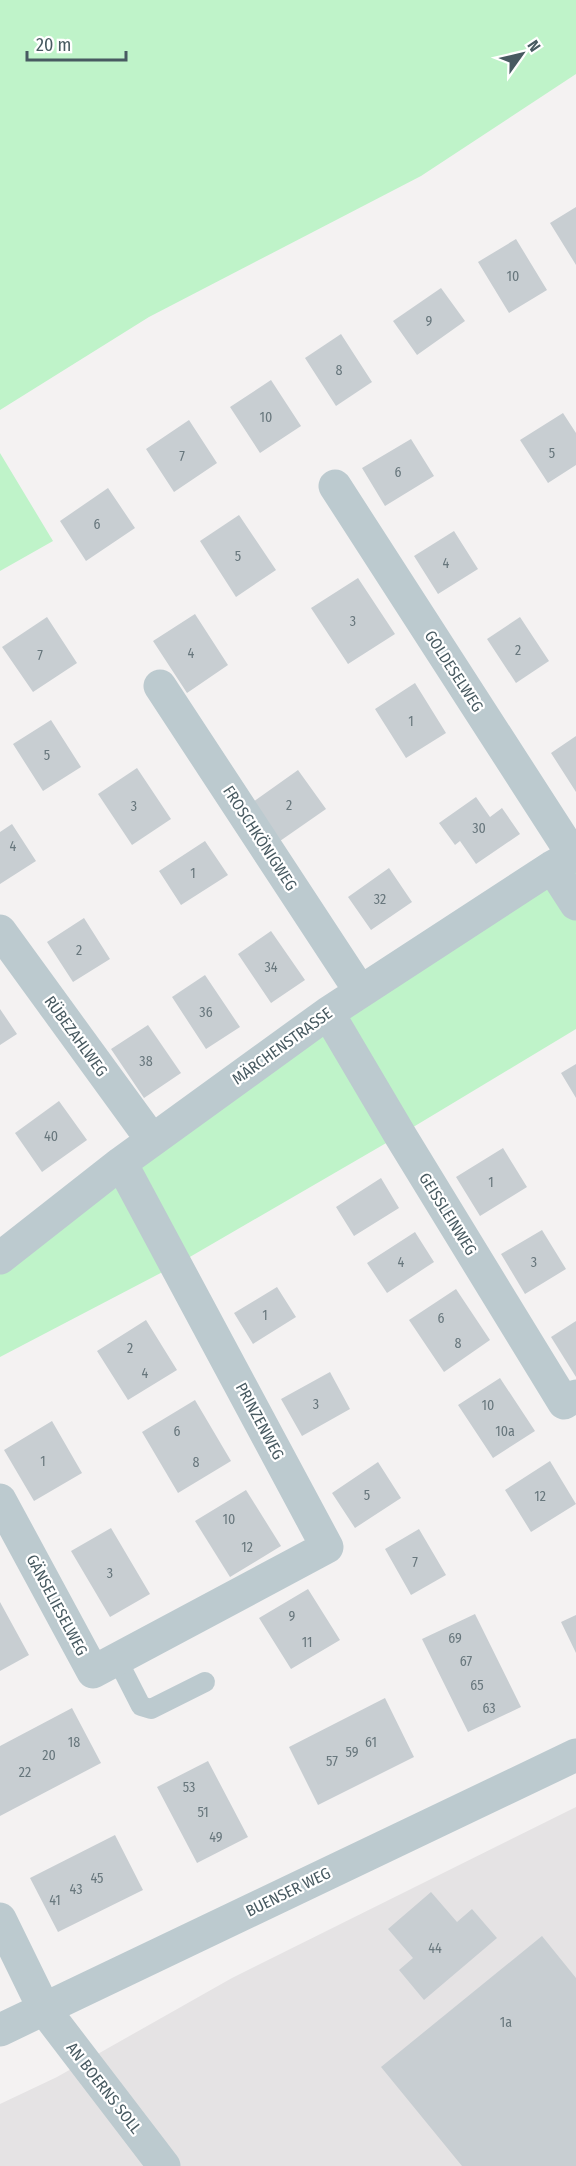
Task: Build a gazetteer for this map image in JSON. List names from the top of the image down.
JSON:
{
  "streets": {
    "street": [
      "GOLDESELWEG",
      "FROSCHKÖNIGWEG",
      "RÜBEZAHLWEG",
      "MÄRCHENSTRASSE",
      "GEISSLEINWEG",
      "PRINZENWEG",
      "GÄNSELIESELWEG",
      "BUENSER WEG",
      "AN BOERNS SOLL"
    ]
  },
  "crossings": [
    ["GOLDESELWEG", "MÄRCHENSTRASSE"],
    ["FROSCHKÖNIGWEG", "MÄRCHENSTRASSE"],
    ["RÜBEZAHLWEG", "MÄRCHENSTRASSE"],
    ["MÄRCHENSTRASSE", "GEISSLEINWEG"],
    ["MÄRCHENSTRASSE", "PRINZENWEG"],
    ["PRINZENWEG", "GÄNSELIESELWEG"],
    ["BUENSER WEG", "AN BOERNS SOLL"]
  ],
  "house_numbers": [
    "10",
    "9",
    "8",
    "10",
    "5",
    "7",
    "6",
    "6",
    "5",
    "4",
    "3",
    "2",
    "4",
    "7",
    "1",
    "5",
    "2",
    "3",
    "30",
    "4",
    "1",
    "32",
    "2",
    "34",
    "36",
    "38",
    "40",
    "1",
    "4",
    "3",
    "1",
    "6",
    "8",
    "2",
    "4",
    "3",
    "10",
    "6",
    "10a",
    "1",
    "8",
    "5",
    "12",
    "10",
    "12",
    "7",
    "3",
    "9",
    "69",
    "11",
    "67",
    "65",
    "63",
    "18",
    "61",
    "59",
    "20",
    "57",
    "22",
    "53",
    "51",
    "49",
    "45",
    "43",
    "41",
    "44",
    "1a"
  ],
  "scale_bar": "20 m",
  "north": "top right"
}
